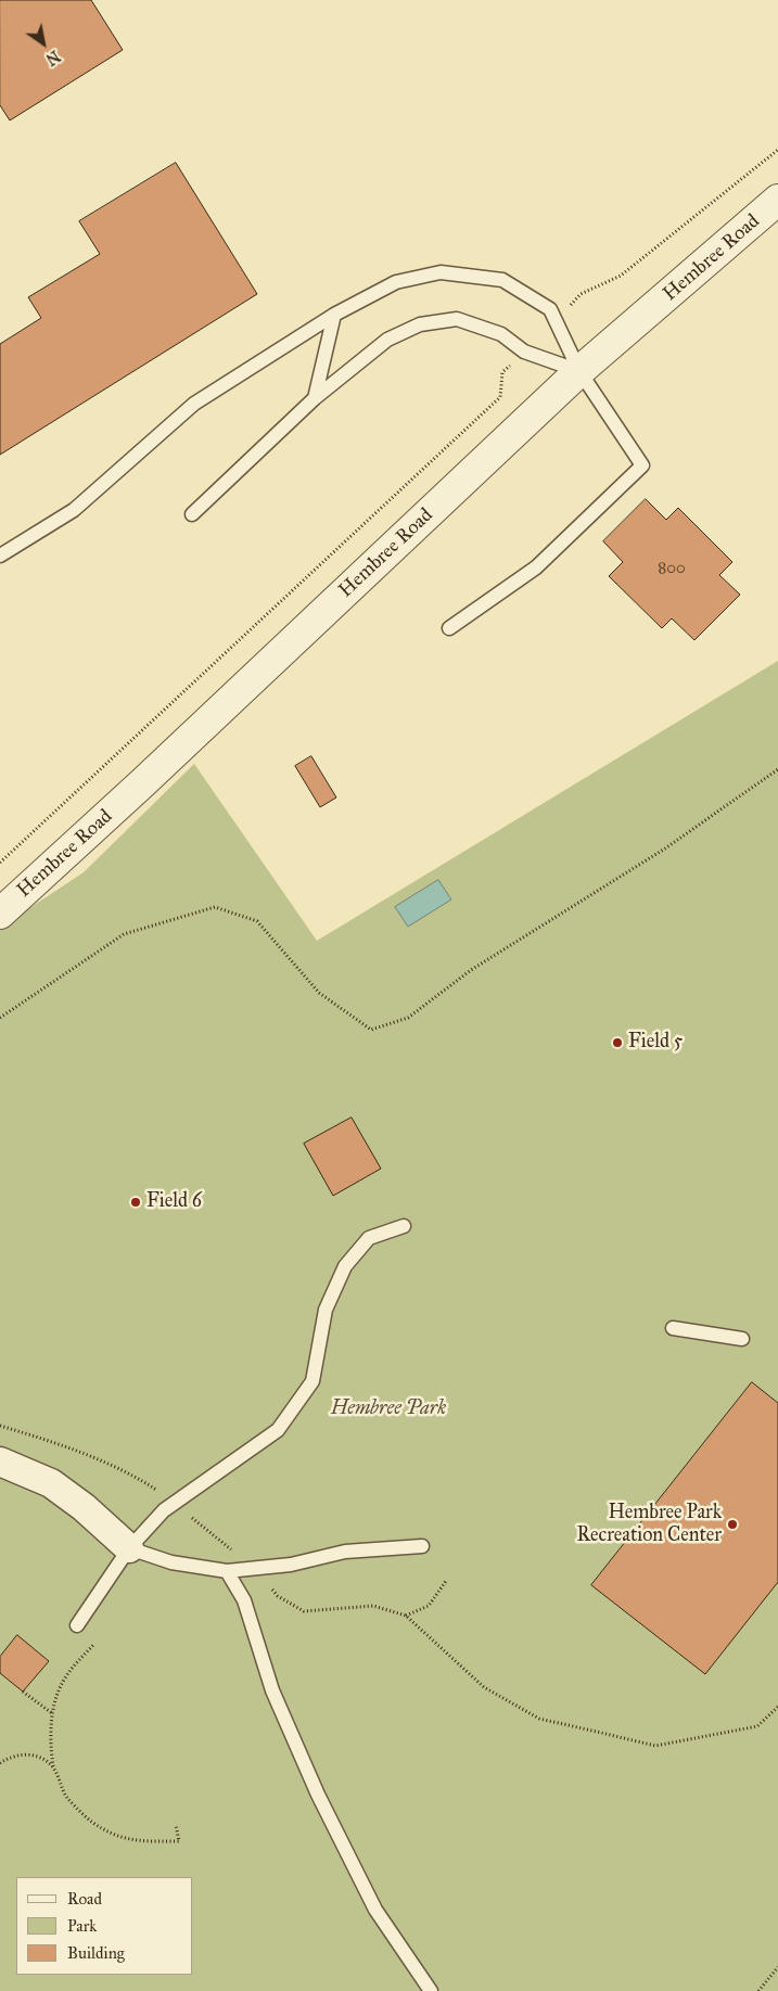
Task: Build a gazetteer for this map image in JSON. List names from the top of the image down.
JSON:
{
  "streets": {
    "street": ["Hembree Road"]
  },
  "parks": ["Hembree Park"],
  "places": ["Field 5", "Field 6", "Hembree Park Recreation Center"],
  "house_numbers": ["800"],
  "legend": ["Road", "Park", "Building"],
  "north": "bottom right"
}
